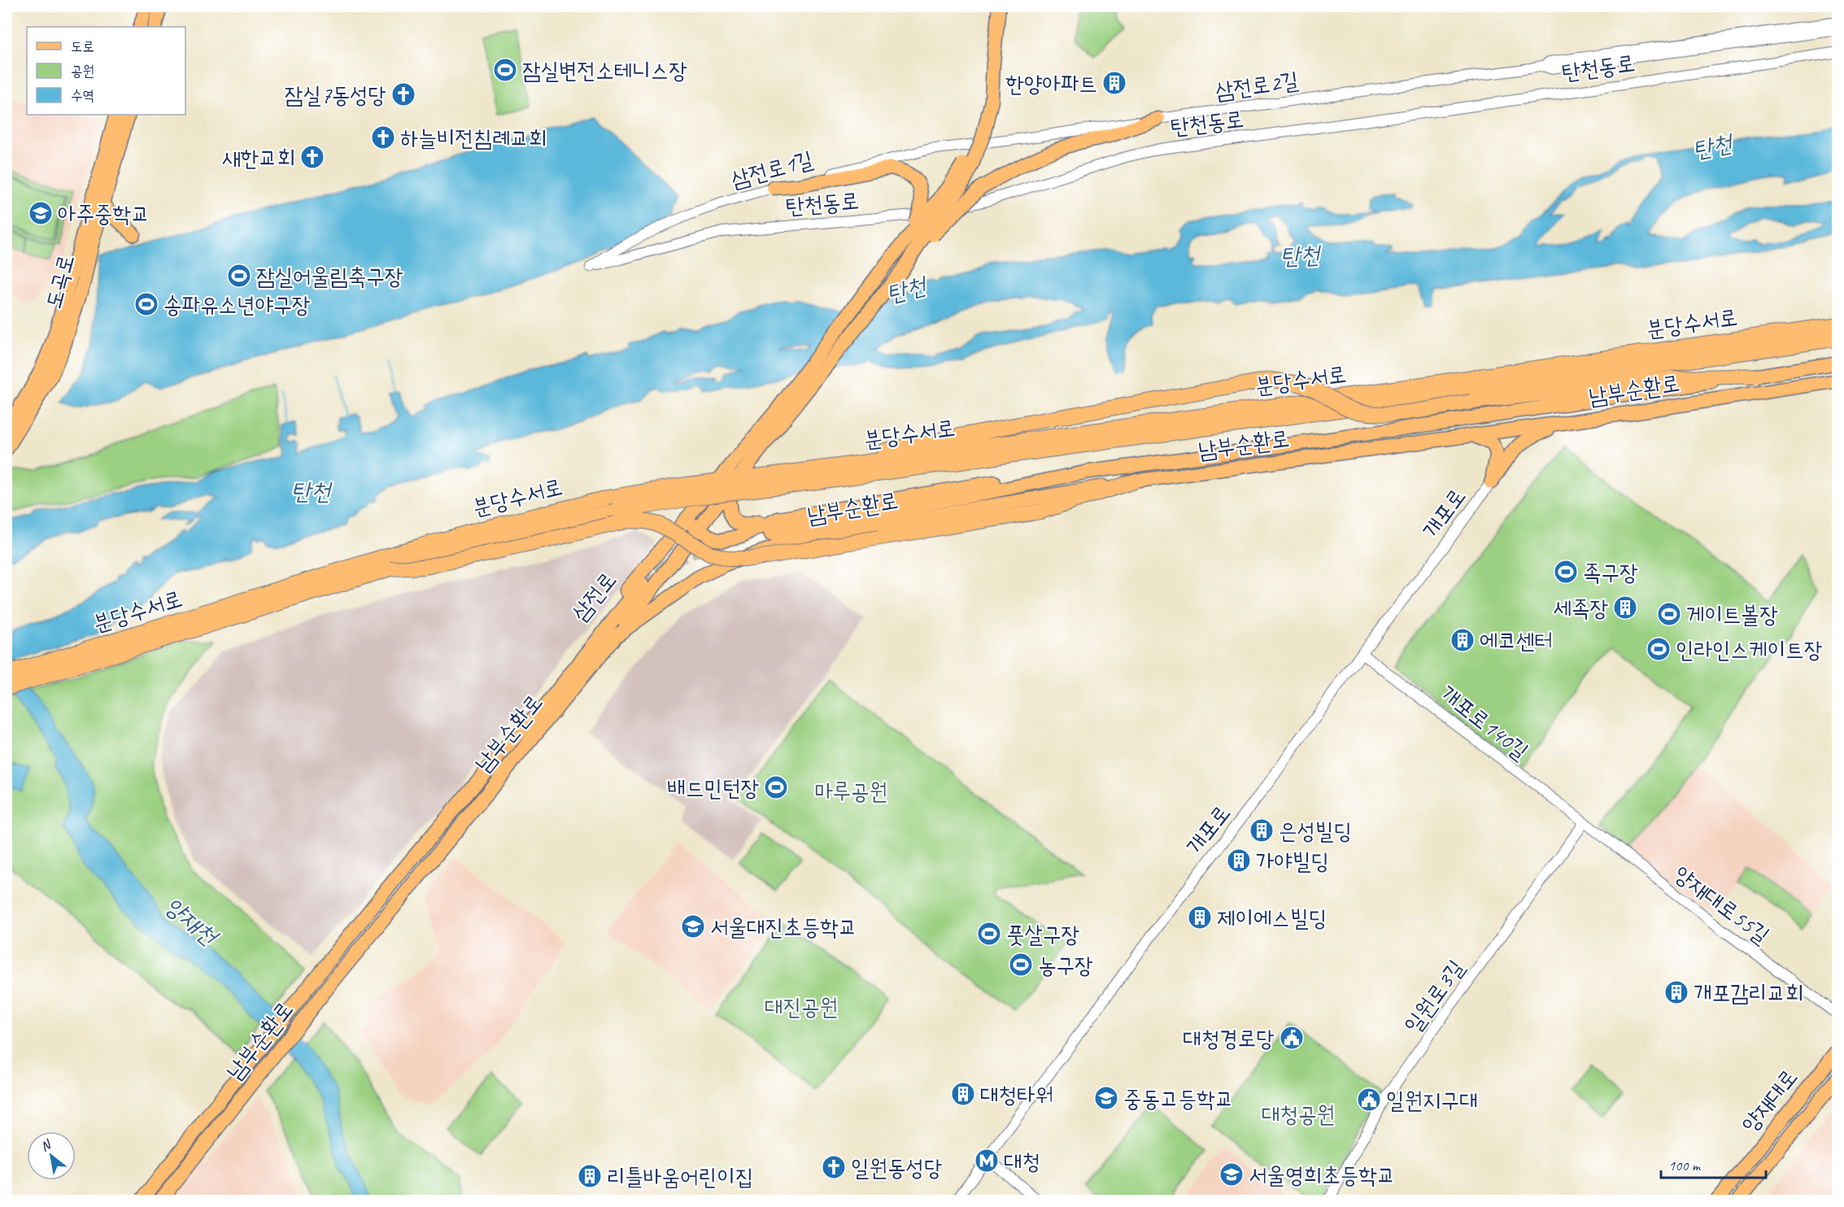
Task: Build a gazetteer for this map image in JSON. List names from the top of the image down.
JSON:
{
  "streets": {
    "highway": ["분당수서로"],
    "main road": [
      "도곡로",
      "남부순환로",
      "삼전로",
      "양재대로"
    ],
    "street": [
      "탄천동로",
      "삼전로2길",
      "삼전로1길",
      "개포로",
      "개포로140길",
      "양재대로55길",
      "일원로3길"
    ]
  },
  "crossings": [
    ["탄천동로", "삼전로1길"],
    ["삼전로2길", "삼전로1길"],
    ["남부순환로", "삼전로"],
    ["개포로", "개포로140길"],
    ["개포로140길", "양재대로55길"],
    ["개포로140길", "일원로3길"],
    ["양재대로55길", "일원로3길"]
  ],
  "water": ["탄천", "양재천"],
  "parks": ["마루공원", "대진공원", "대청공원"],
  "places": {
    "sports": [
      "잠실변전소테니스장",
      "잠실어울림축구장",
      "송파유소년야구장",
      "족구장",
      "게이트볼장",
      "인라인스케이트장",
      "배드민턴장",
      "풋살구장",
      "농구장"
    ],
    "building": [
      "한양아파트",
      "세족장",
      "에코센터",
      "은성빌딩",
      "가야빌딩",
      "제이에스빌딩",
      "개포감리교회",
      "대청타워",
      "리틀바움어린이집"
    ],
    "church": [
      "잠실7동성당",
      "하늘비전침례교회",
      "새한교회",
      "일원동성당"
    ],
    "school or university": [
      "아주중학교",
      "서울대진초등학교",
      "중동고등학교",
      "서울영희초등학교"
    ],
    "public building": ["대청경로당", "일원지구대"],
    "metro station": ["대청"]
  },
  "legend": ["도로", "공원", "수역"],
  "scale_bar": "100 m",
  "north": "top left"
}
